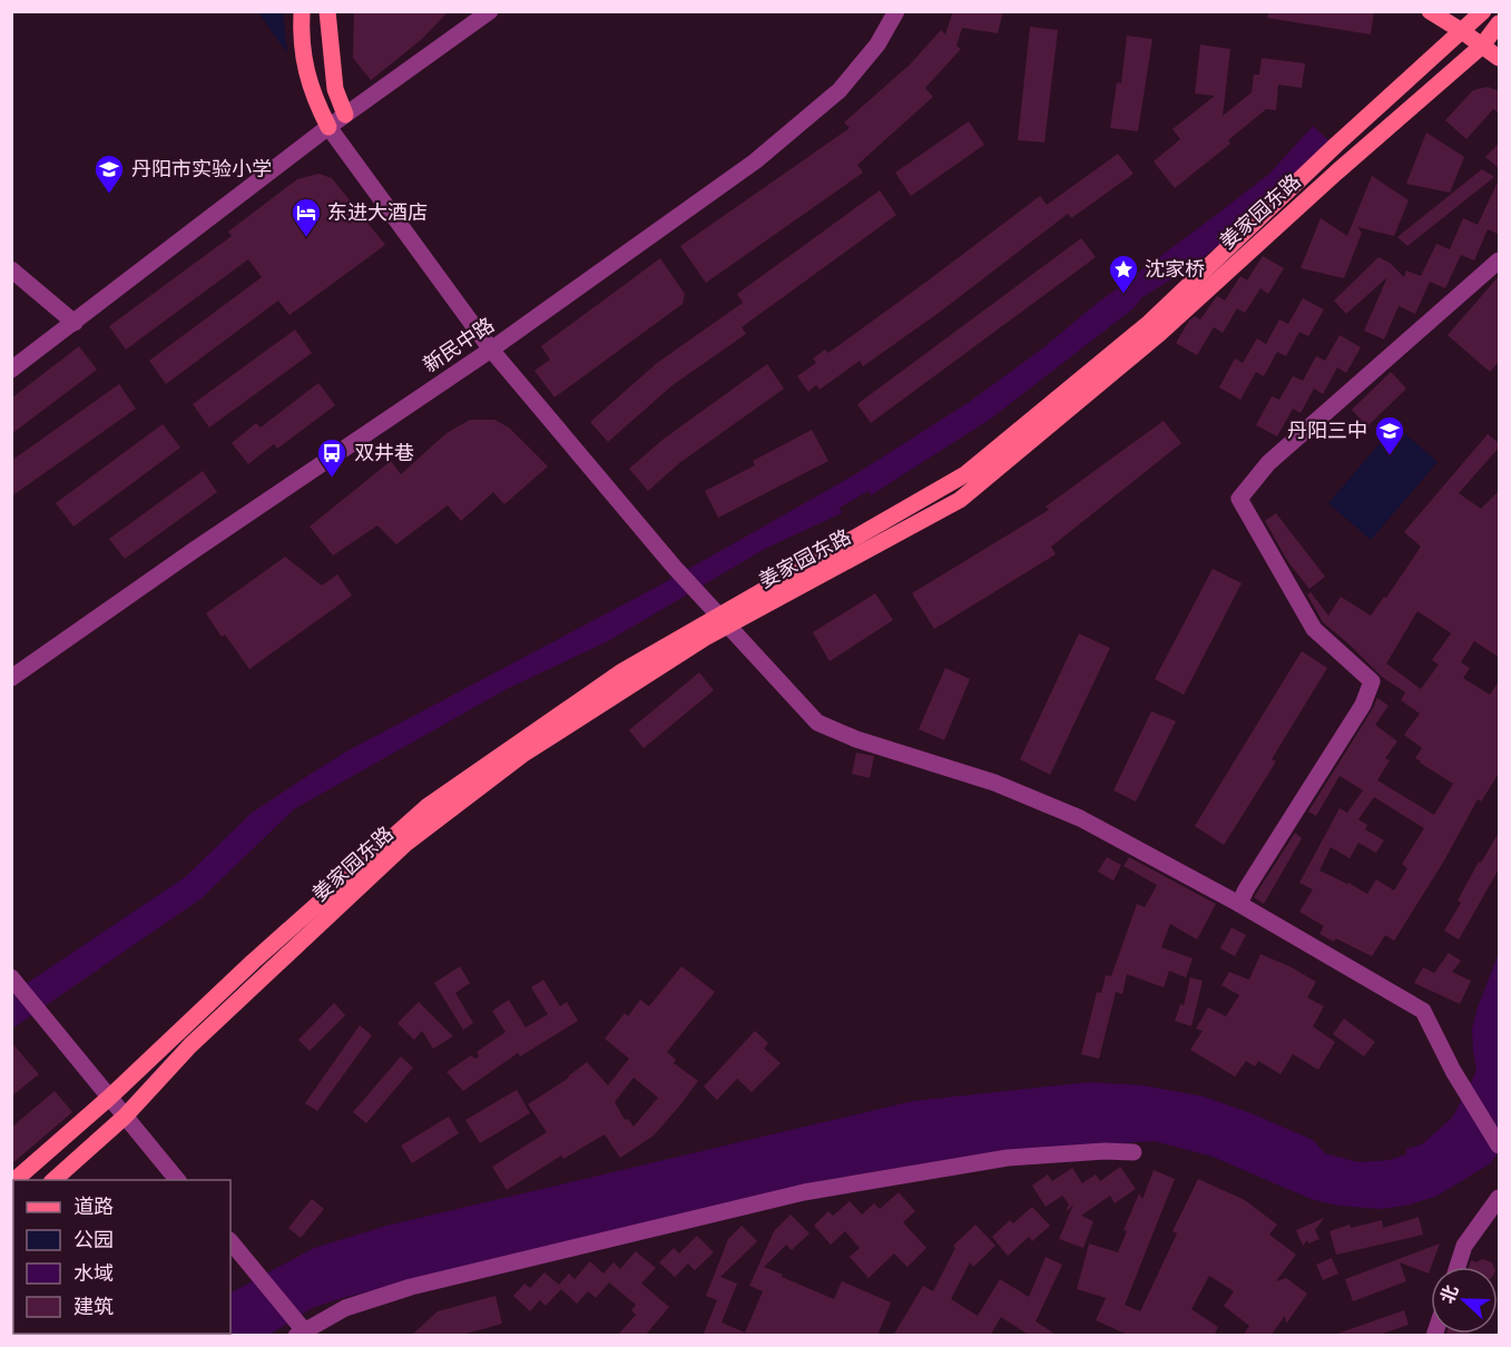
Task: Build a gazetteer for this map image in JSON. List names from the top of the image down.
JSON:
{
  "streets": {
    "main road": ["姜家园东路"],
    "street": ["新民中路"]
  },
  "places": {
    "school or university": ["丹阳市实验小学", "丹阳三中"],
    "hotel": ["东进大酒店"],
    "place": ["沈家桥"],
    "bus stop": ["双井巷"]
  },
  "legend": [
    "道路",
    "公园",
    "水域",
    "建筑"
  ],
  "north": "left"
}
